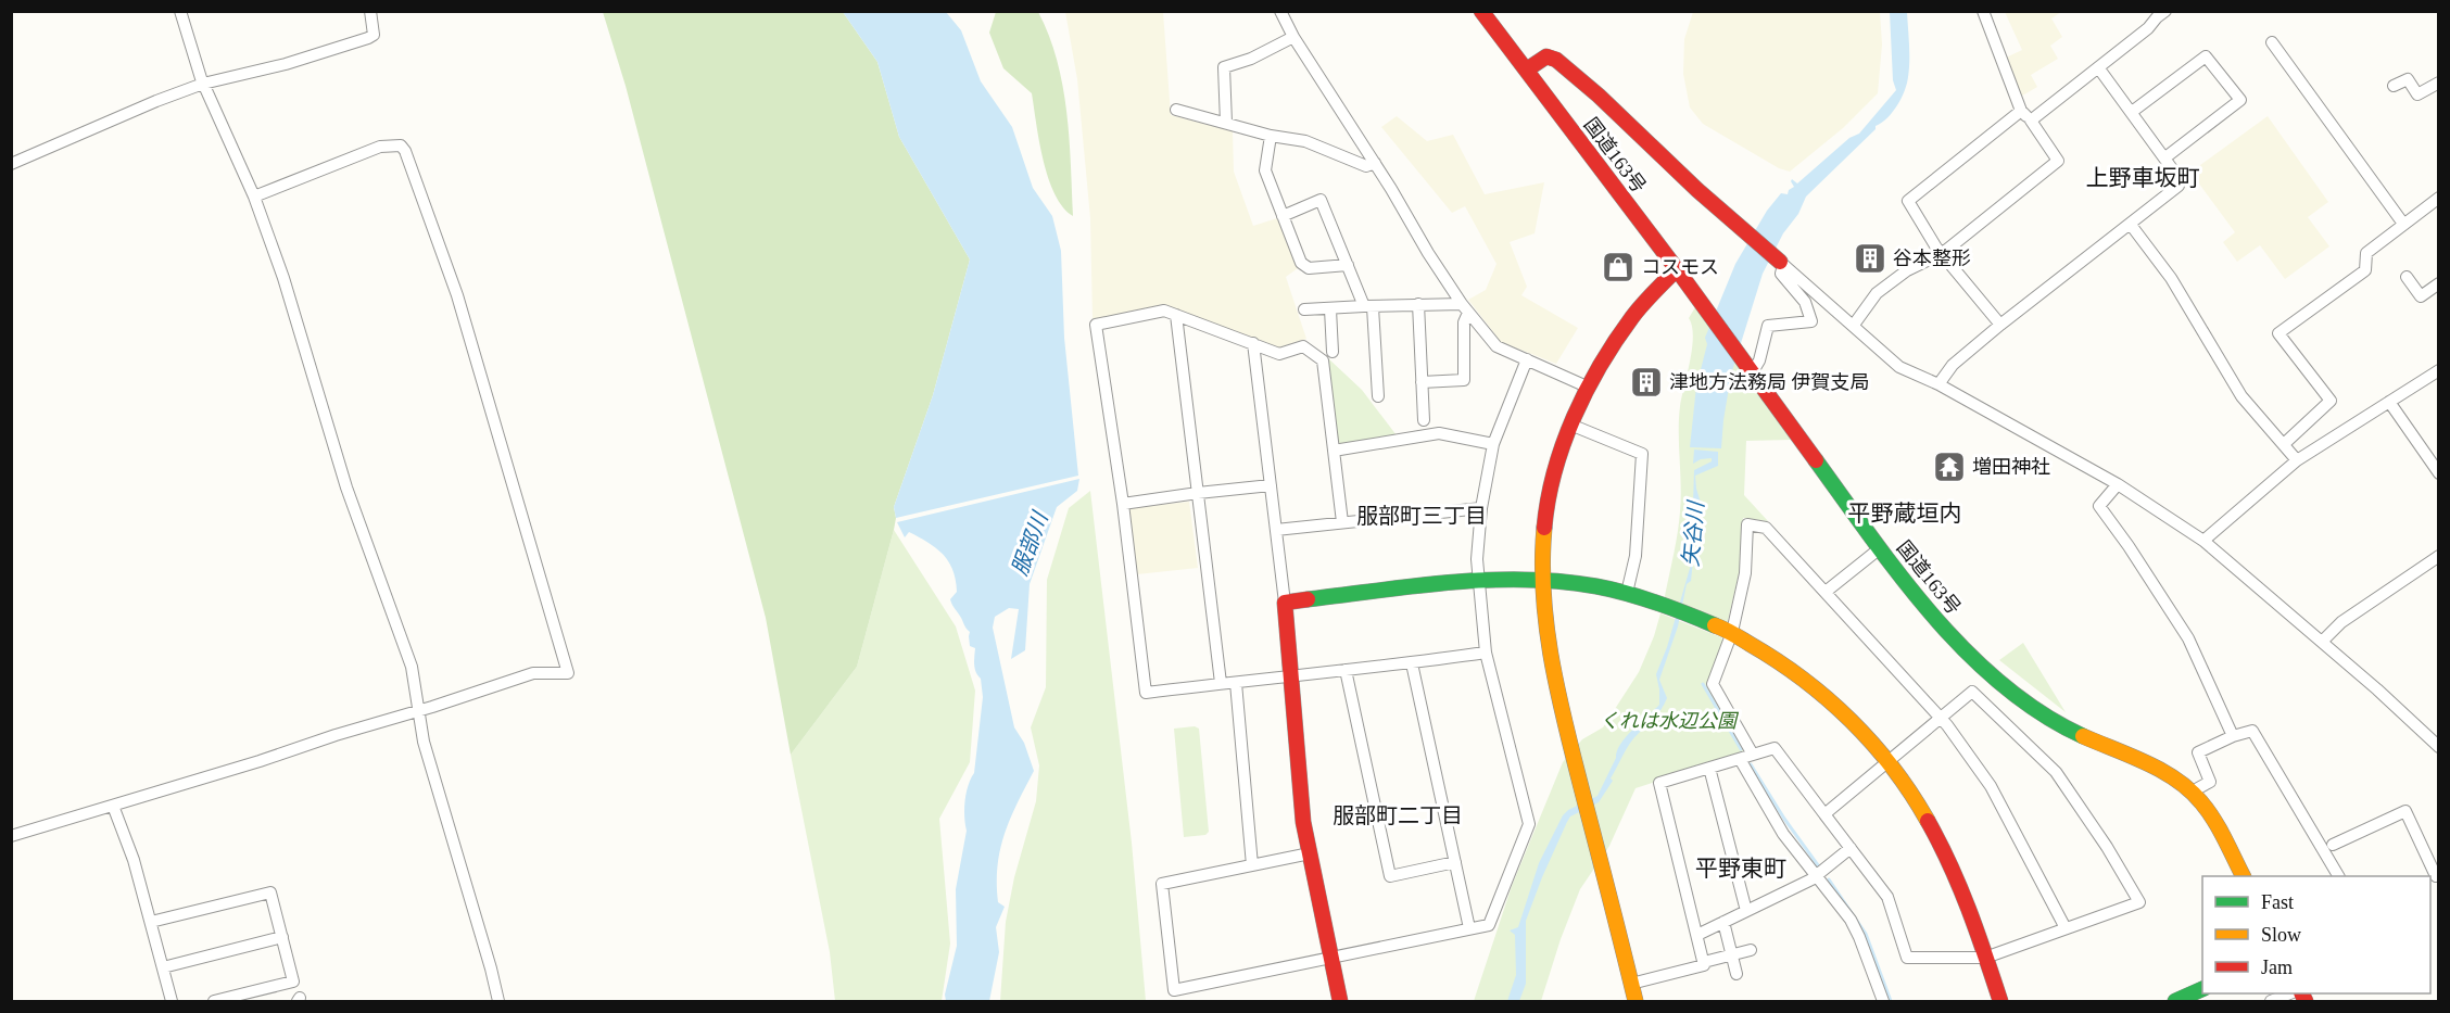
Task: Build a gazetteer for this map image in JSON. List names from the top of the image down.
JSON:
{
  "streets": {
    "main road": ["国道163号"]
  },
  "districts": [
    "上野車坂町",
    "平野蔵垣内",
    "服部町三丁目",
    "服部町二丁目",
    "平野東町"
  ],
  "water": ["矢谷川", "服部川"],
  "parks": ["くれは水辺公園"],
  "places": {
    "building": ["谷本整形", "津地方法務局 伊賀支局"],
    "shop": ["コスモス"],
    "temple": ["増田神社"]
  },
  "legend": ["Fast", "Slow", "Jam"]
}
